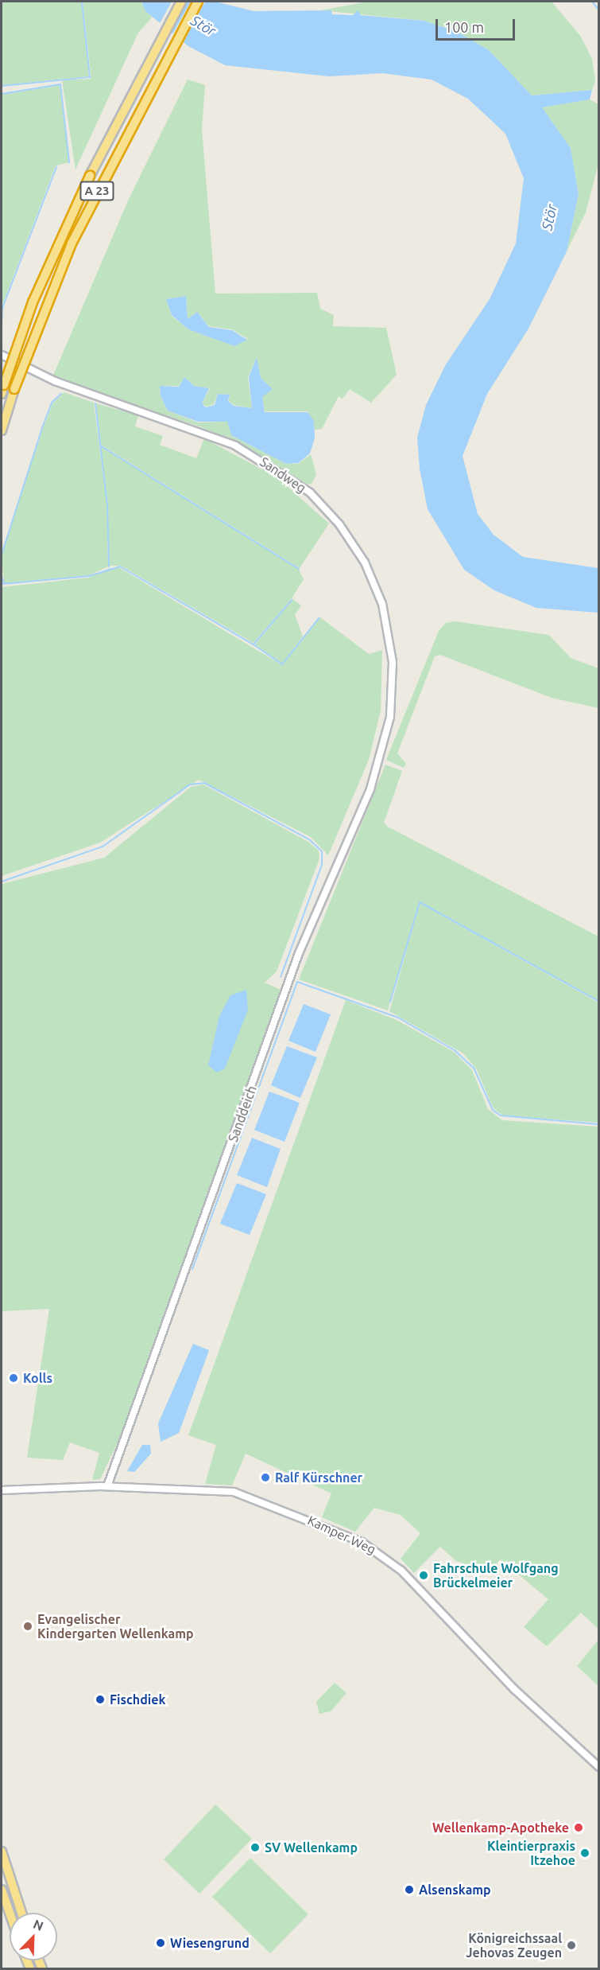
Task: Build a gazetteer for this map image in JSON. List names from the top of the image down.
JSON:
{
  "streets": {
    "highway": ["A 23"],
    "street": ["Sandweg", "Sanddeich", "Kamper Weg"]
  },
  "crossings": [
    ["Sandweg", "Sanddeich"],
    ["Sanddeich", "Kamper Weg"]
  ],
  "water": ["Stör"],
  "places": [
    "Kolls",
    "Ralf Kürschner",
    "Fahrschule Wolfgang Brückelmeier",
    "Evangelischer Kindergarten Wellenkamp",
    "Fischdiek",
    "Wellenkamp-Apotheke",
    "SV Wellenkamp",
    "Kleintierpraxis Itzehoe",
    "Alsenskamp",
    "Wiesengrund",
    "Königreichssaal Jehovas Zeugen"
  ],
  "scale_bar": "100 m",
  "north": "top right"
}
